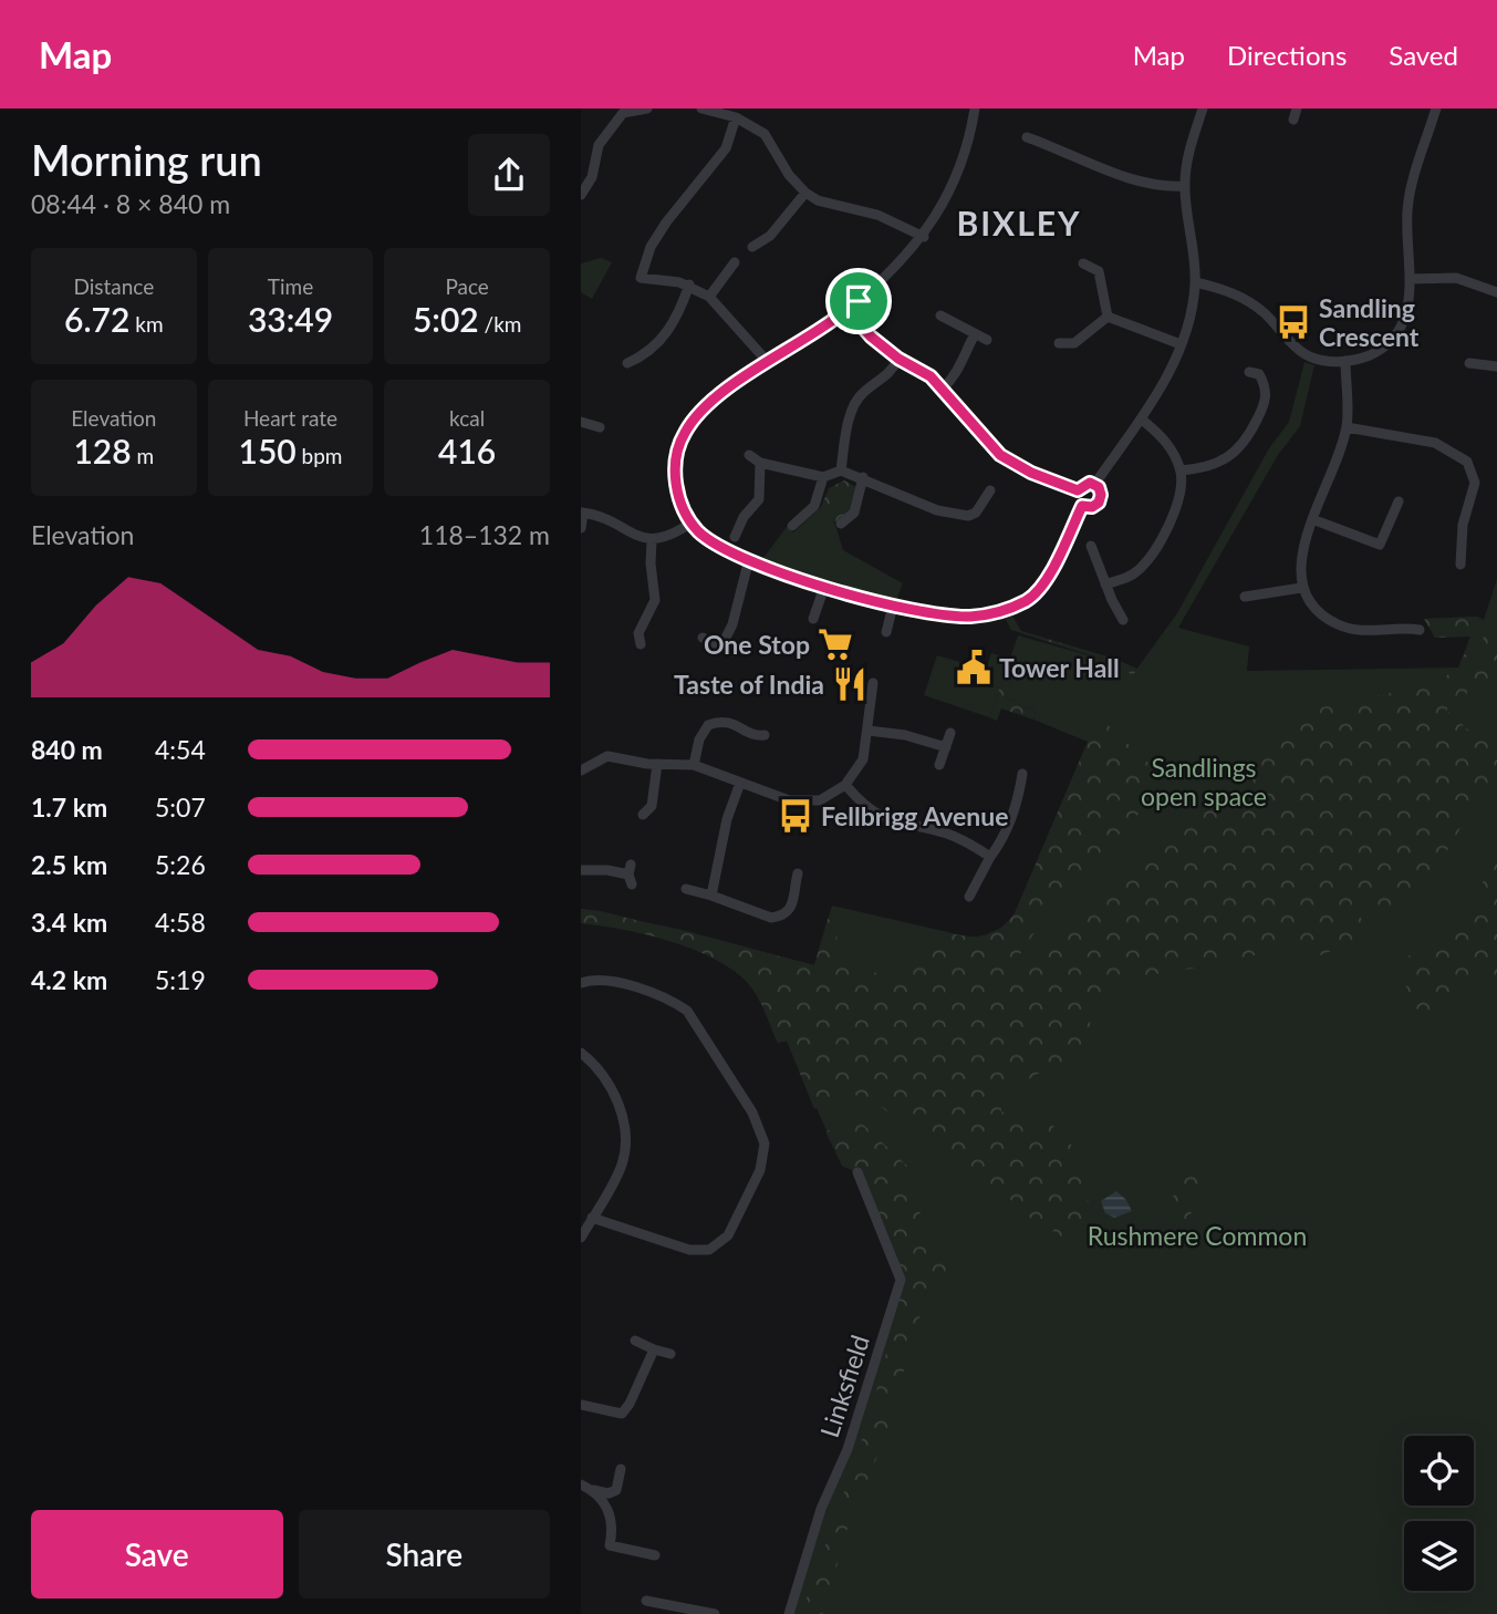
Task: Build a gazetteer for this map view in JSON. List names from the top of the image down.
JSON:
{
  "streets": {
    "street": ["Linksfield"]
  },
  "districts": ["BIXLEY"],
  "parks": ["Sandlings open space", "Rushmere Common"],
  "places": {
    "bus stop": ["Sandling Crescent", "Fellbrigg Avenue"],
    "supermarket": ["One Stop"],
    "public building": ["Tower Hall"],
    "restaurant": ["Taste of India"]
  },
  "page": {
    "header": "Map",
    "nav": ["Map", "Directions", "Saved"],
    "heading": ["Morning run", "08:44 · 8 × 840 m"],
    "stats": [
      ["Distance", "6.72 km"],
      ["Time", "33:49"],
      ["Pace", "5:02 /km"],
      ["Elevation", "128 m"],
      ["Heart rate", "150 bpm"],
      ["kcal", "416"]
    ],
    "chart": ["Elevation", "118–132 m"],
    "list": [
      {
        "name": "840 m",
        "note": "4:54"
      },
      {
        "name": "1.7 km",
        "note": "5:07"
      },
      {
        "name": "2.5 km",
        "note": "5:26"
      },
      {
        "name": "3.4 km",
        "note": "4:58"
      },
      {
        "name": "4.2 km",
        "note": "5:19"
      }
    ],
    "buttons": ["Save", "Share"]
  }
}
